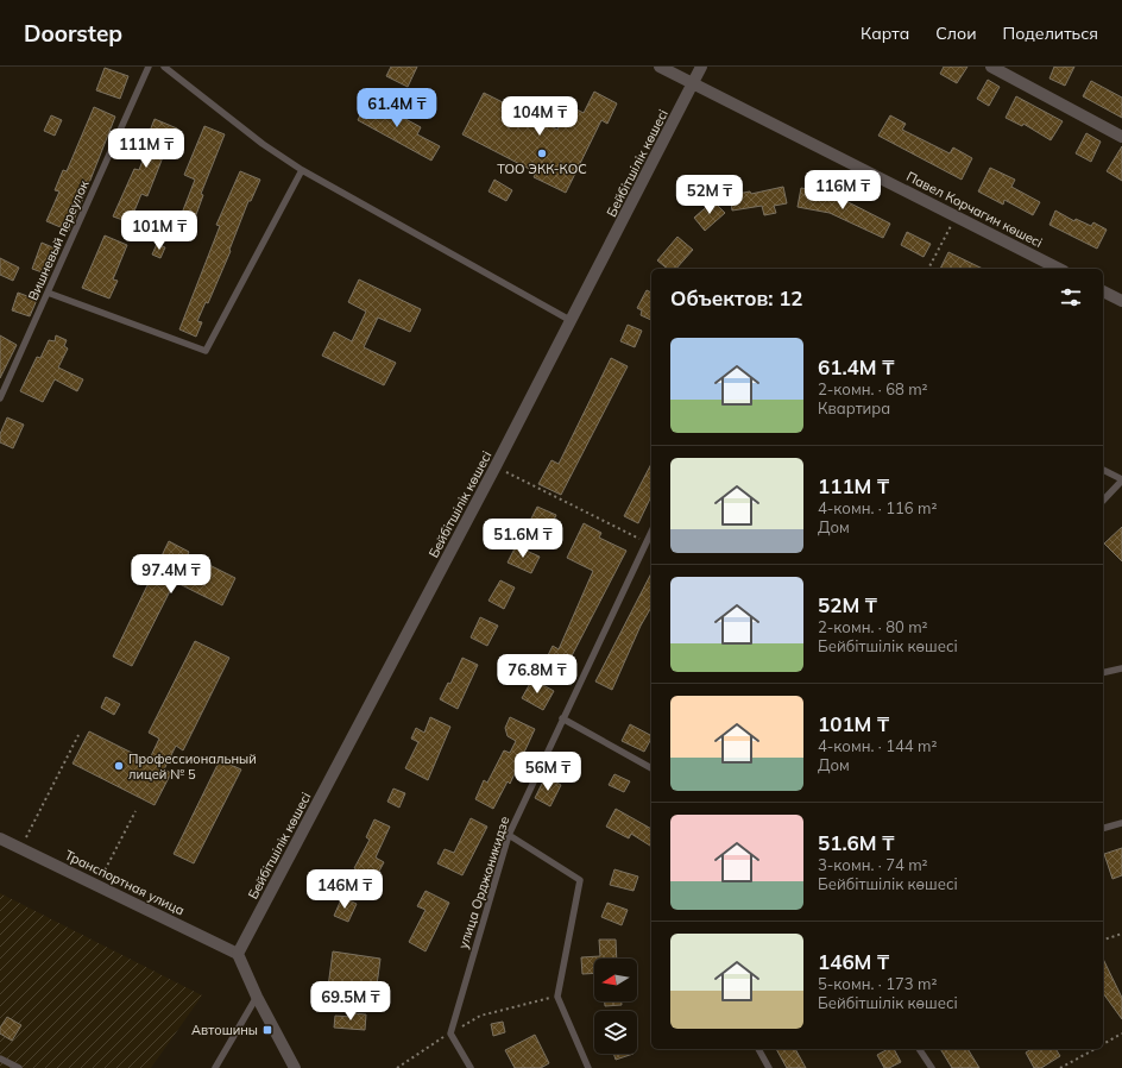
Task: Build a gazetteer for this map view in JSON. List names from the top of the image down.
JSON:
{
  "streets": {
    "street": ["Бейбітшілік көшесі", "Павел Корчагин көшесі", "Транспортная улица"],
    "lane": ["Вишневый переулок", "улица Орджоникидзе"]
  },
  "crossings": [
    ["Бейбітшілік көшесі", "Павел Корчагин көшесі"],
    ["Бейбітшілік көшесі", "Транспортная улица"]
  ],
  "places": {
    "other": ["ТОО ЭКК-КОС", "Профессиональный лицей № 5"],
    "transit": ["Автошины"]
  },
  "north": "left",
  "page": {
    "header": "Doorstep",
    "nav": ["Карта", "Слои", "Поделиться"],
    "price": [
      "61.4M ₸",
      "104M ₸",
      "111M ₸",
      "116M ₸",
      "52M ₸",
      "101M ₸",
      "51.6M ₸",
      "97.4M ₸",
      "76.8M ₸",
      "56M ₸",
      "146M ₸",
      "69.5M ₸"
    ],
    "heading": "Объектов: 12",
    "list": [
      {
        "name": "61.4M ₸",
        "note": "2-комн. · 68 m² · Квартира"
      },
      {
        "name": "111M ₸",
        "note": "4-комн. · 116 m² · Дом"
      },
      {
        "name": "52M ₸",
        "note": "2-комн. · 80 m² · Бейбітшілік көшесі"
      },
      {
        "name": "101M ₸",
        "note": "4-комн. · 144 m² · Дом"
      },
      {
        "name": "51.6M ₸",
        "note": "3-комн. · 74 m² · Бейбітшілік көшесі"
      },
      {
        "name": "146M ₸",
        "note": "5-комн. · 173 m² · Бейбітшілік көшесі"
      }
    ]
  }
}
